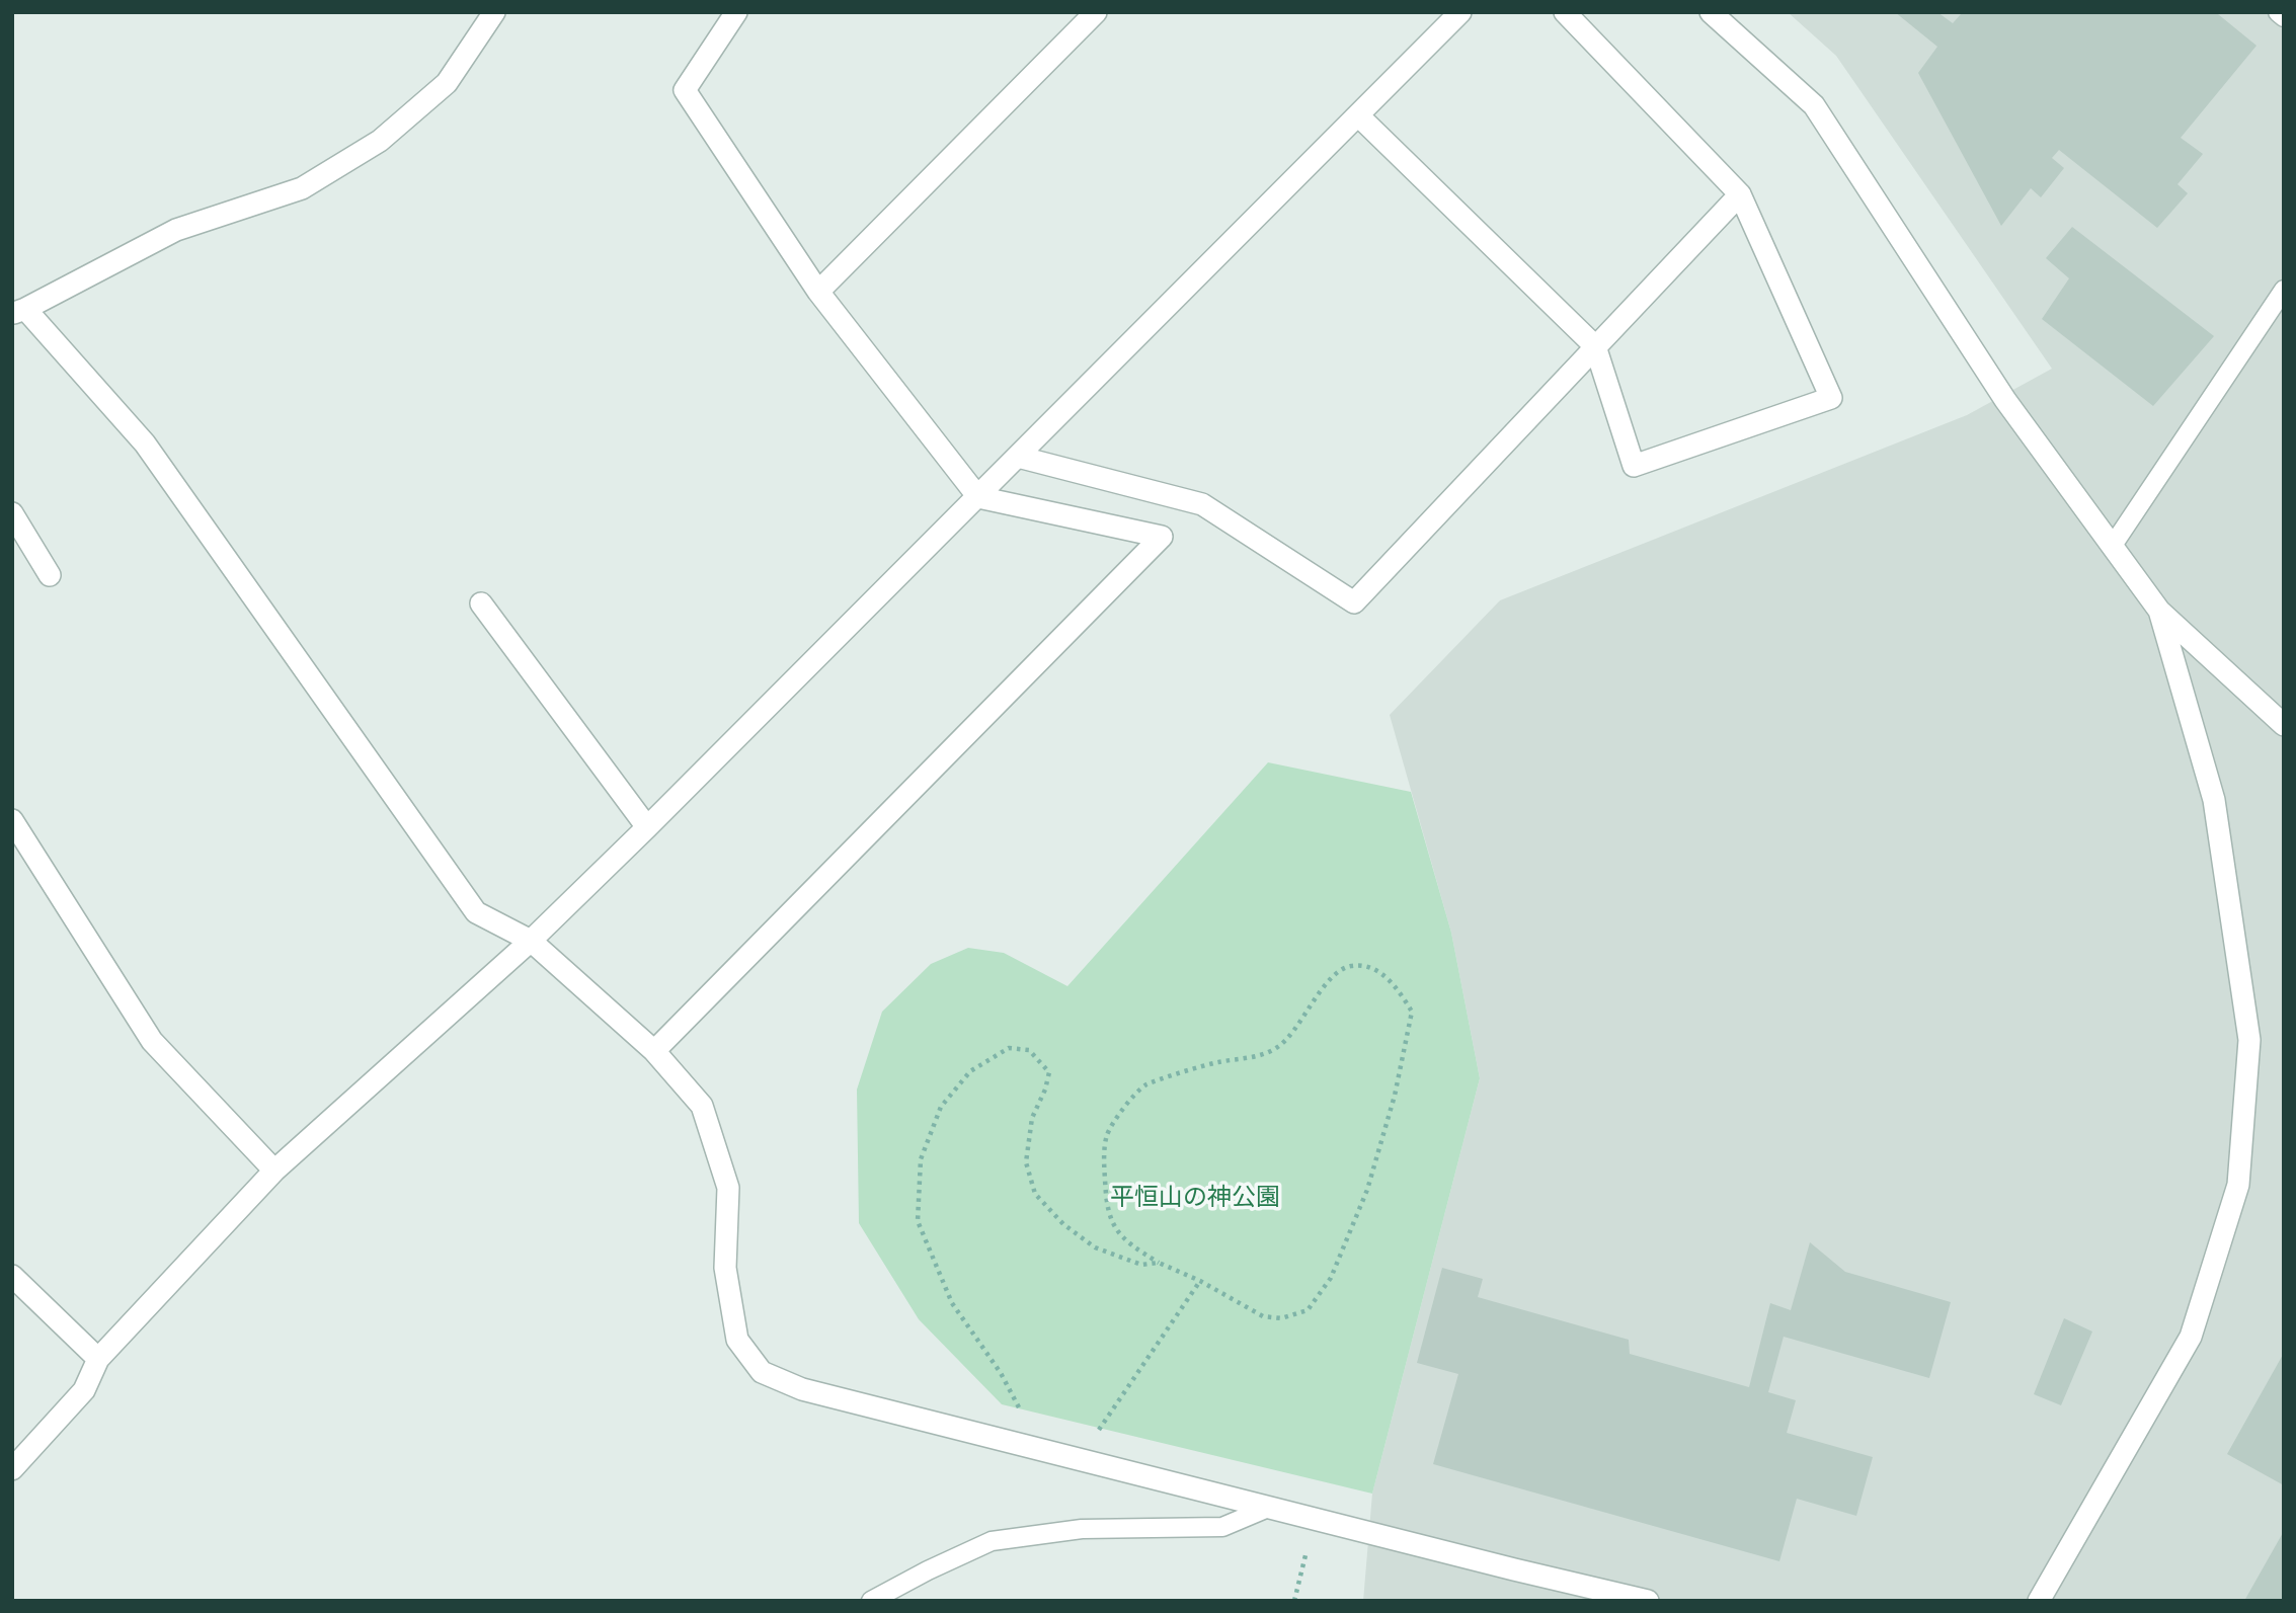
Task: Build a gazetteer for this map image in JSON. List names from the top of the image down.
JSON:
{
  "parks": ["平恒山の神公園"]
}
